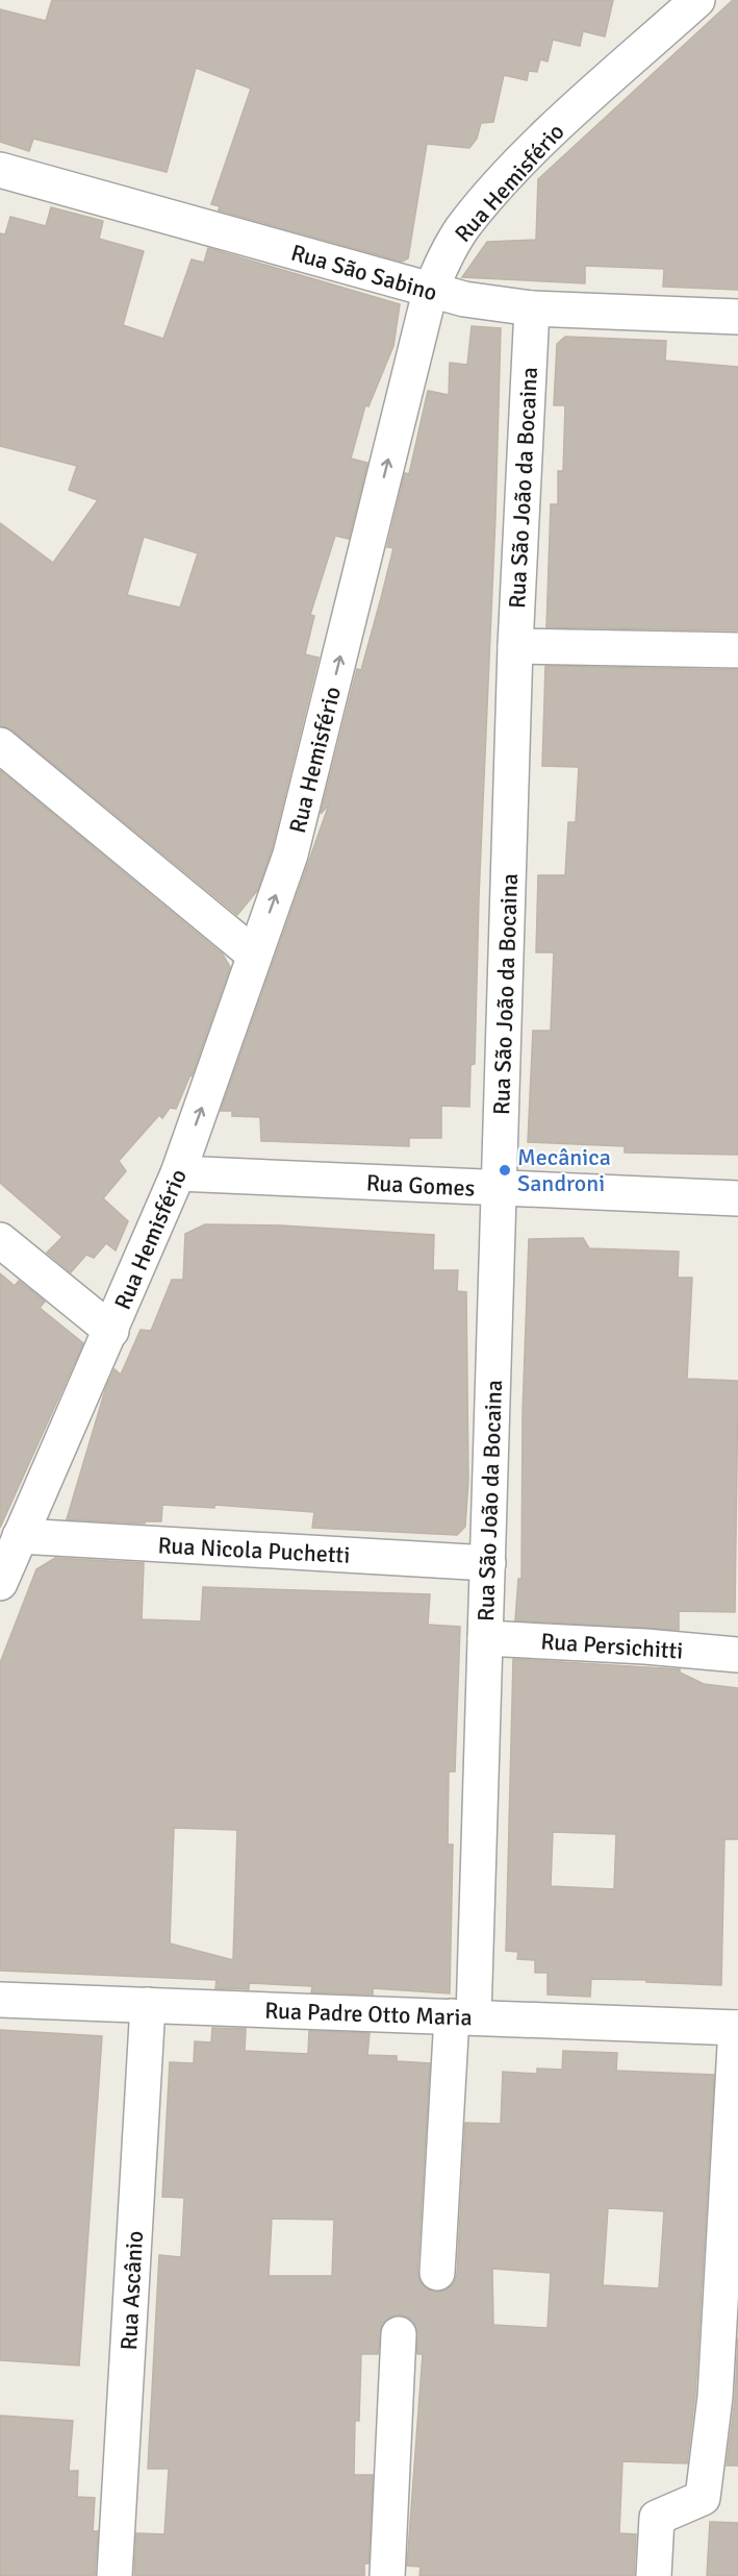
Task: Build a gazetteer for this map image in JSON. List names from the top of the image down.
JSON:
{
  "streets": {
    "street": [
      "Rua Hemisfério",
      "Rua São Sabino",
      "Rua São João da Bocaina",
      "Rua Gomes",
      "Rua Nicola Puchetti",
      "Rua Persichitti",
      "Rua Padre Otto Maria",
      "Rua Ascânio"
    ]
  },
  "crossings": [
    ["Rua Hemisfério", "Rua São Sabino"],
    ["Rua Hemisfério", "Rua Gomes"],
    ["Rua Hemisfério", "Rua Nicola Puchetti"],
    ["Rua São Sabino", "Rua São João da Bocaina"],
    ["Rua São João da Bocaina", "Rua Gomes"],
    ["Rua São João da Bocaina", "Rua Nicola Puchetti"],
    ["Rua São João da Bocaina", "Rua Persichitti"],
    ["Rua São João da Bocaina", "Rua Padre Otto Maria"],
    ["Rua Padre Otto Maria", "Rua Ascânio"]
  ],
  "one_way": ["Rua Hemisfério"],
  "places": ["Mecânica Sandroni"]
}
